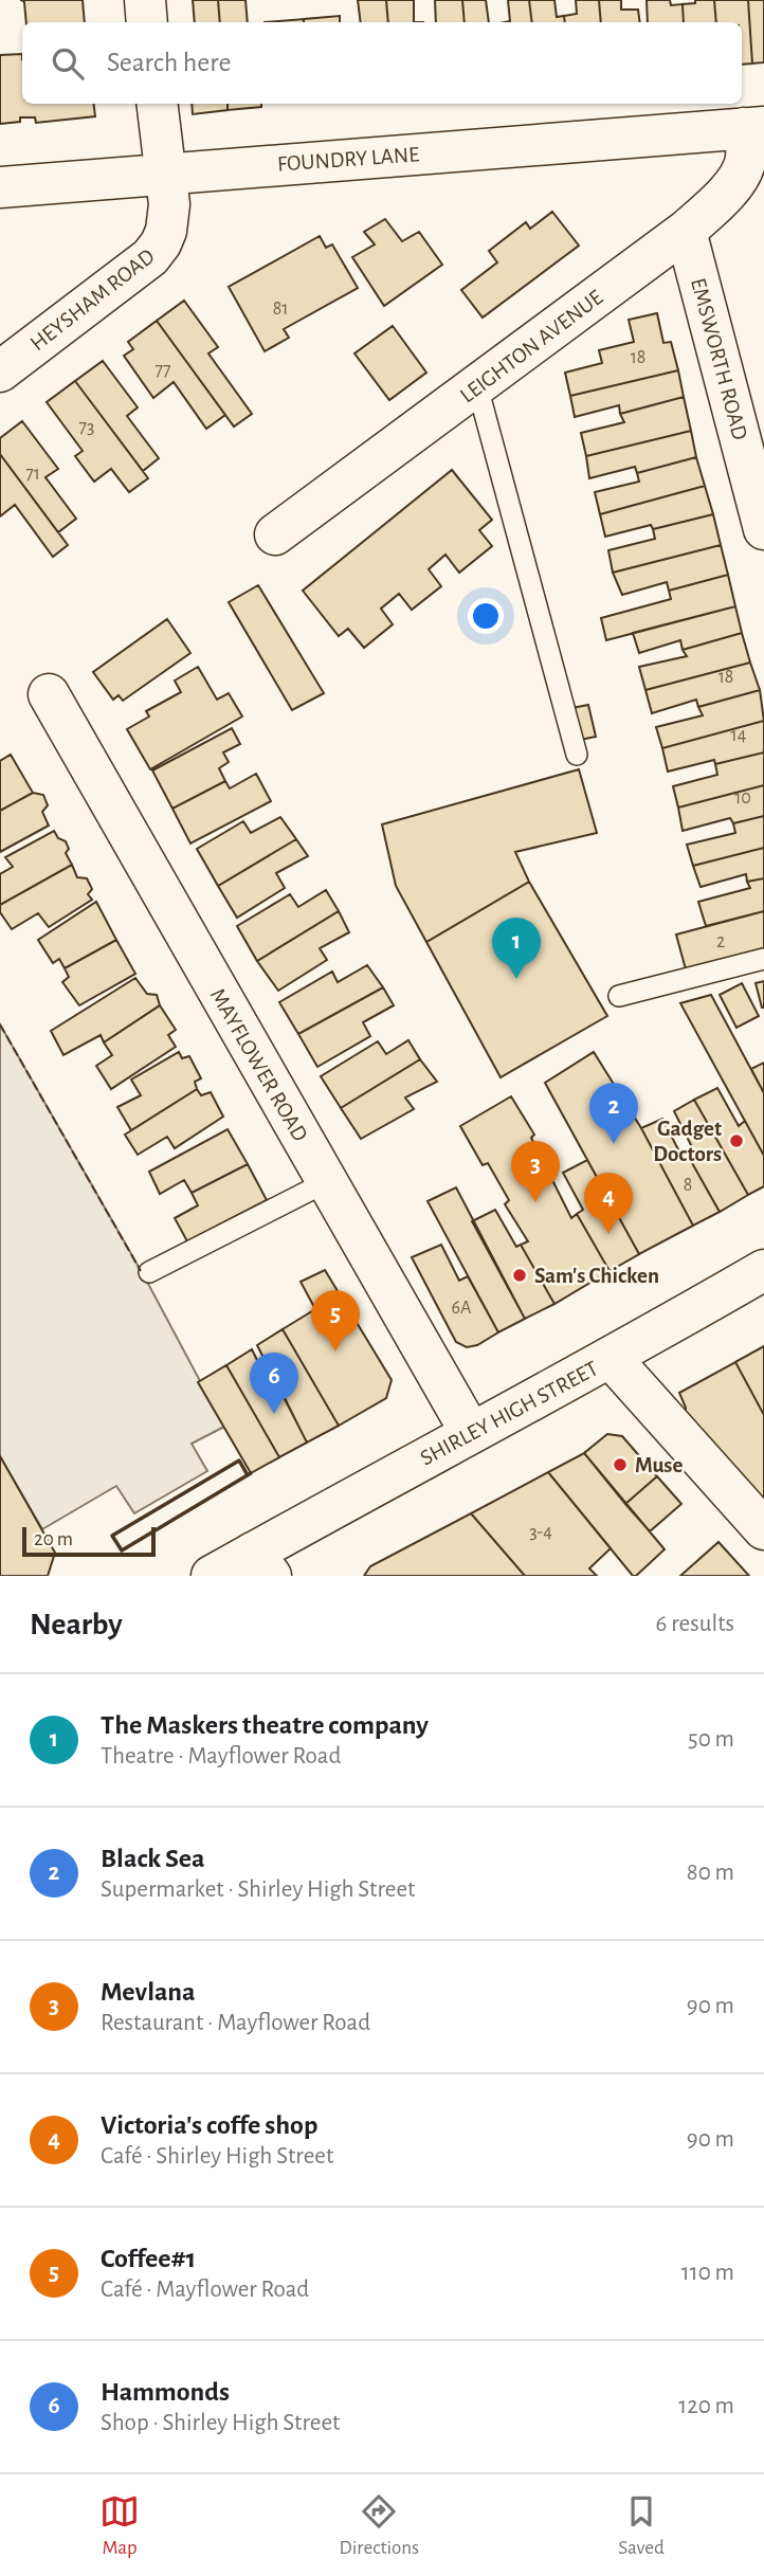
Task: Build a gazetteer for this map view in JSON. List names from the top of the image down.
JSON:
{
  "streets": {
    "street": [
      "FOUNDRY LANE",
      "HEYSHAM ROAD",
      "LEIGHTON AVENUE",
      "EMSWORTH ROAD",
      "MAYFLOWER ROAD",
      "SHIRLEY HIGH STREET"
    ]
  },
  "crossings": [
    ["FOUNDRY LANE", "HEYSHAM ROAD"],
    ["FOUNDRY LANE", "LEIGHTON AVENUE"],
    ["LEIGHTON AVENUE", "EMSWORTH ROAD"],
    ["MAYFLOWER ROAD", "SHIRLEY HIGH STREET"]
  ],
  "places": ["Gadget Doctors", "Sam's Chicken", "Muse"],
  "house_numbers": [
    "81",
    "18",
    "77",
    "73",
    "71",
    "18",
    "14",
    "10",
    "2",
    "8",
    "6A",
    "3-4"
  ],
  "scale_bar": "20 m",
  "page": {
    "search": "Search here",
    "pins": [
      "1",
      "2",
      "3",
      "4",
      "5",
      "6"
    ],
    "scale": "20 m",
    "heading": ["Nearby", "6 results"],
    "list": [
      {
        "mark": "1",
        "name": "The Maskers theatre company",
        "note": "Theatre · Mayflower Road",
        "value": "50 m"
      },
      {
        "mark": "2",
        "name": "Black Sea",
        "note": "Supermarket · Shirley High Street",
        "value": "80 m"
      },
      {
        "mark": "3",
        "name": "Mevlana",
        "note": "Restaurant · Mayflower Road",
        "value": "90 m"
      },
      {
        "mark": "4",
        "name": "Victoria's coffe shop",
        "note": "Café · Shirley High Street",
        "value": "90 m"
      },
      {
        "mark": "5",
        "name": "Coffee#1",
        "note": "Café · Mayflower Road",
        "value": "110 m"
      },
      {
        "mark": "6",
        "name": "Hammonds",
        "note": "Shop · Shirley High Street",
        "value": "120 m"
      }
    ],
    "nav": ["Map", "Directions", "Saved"]
  }
}
